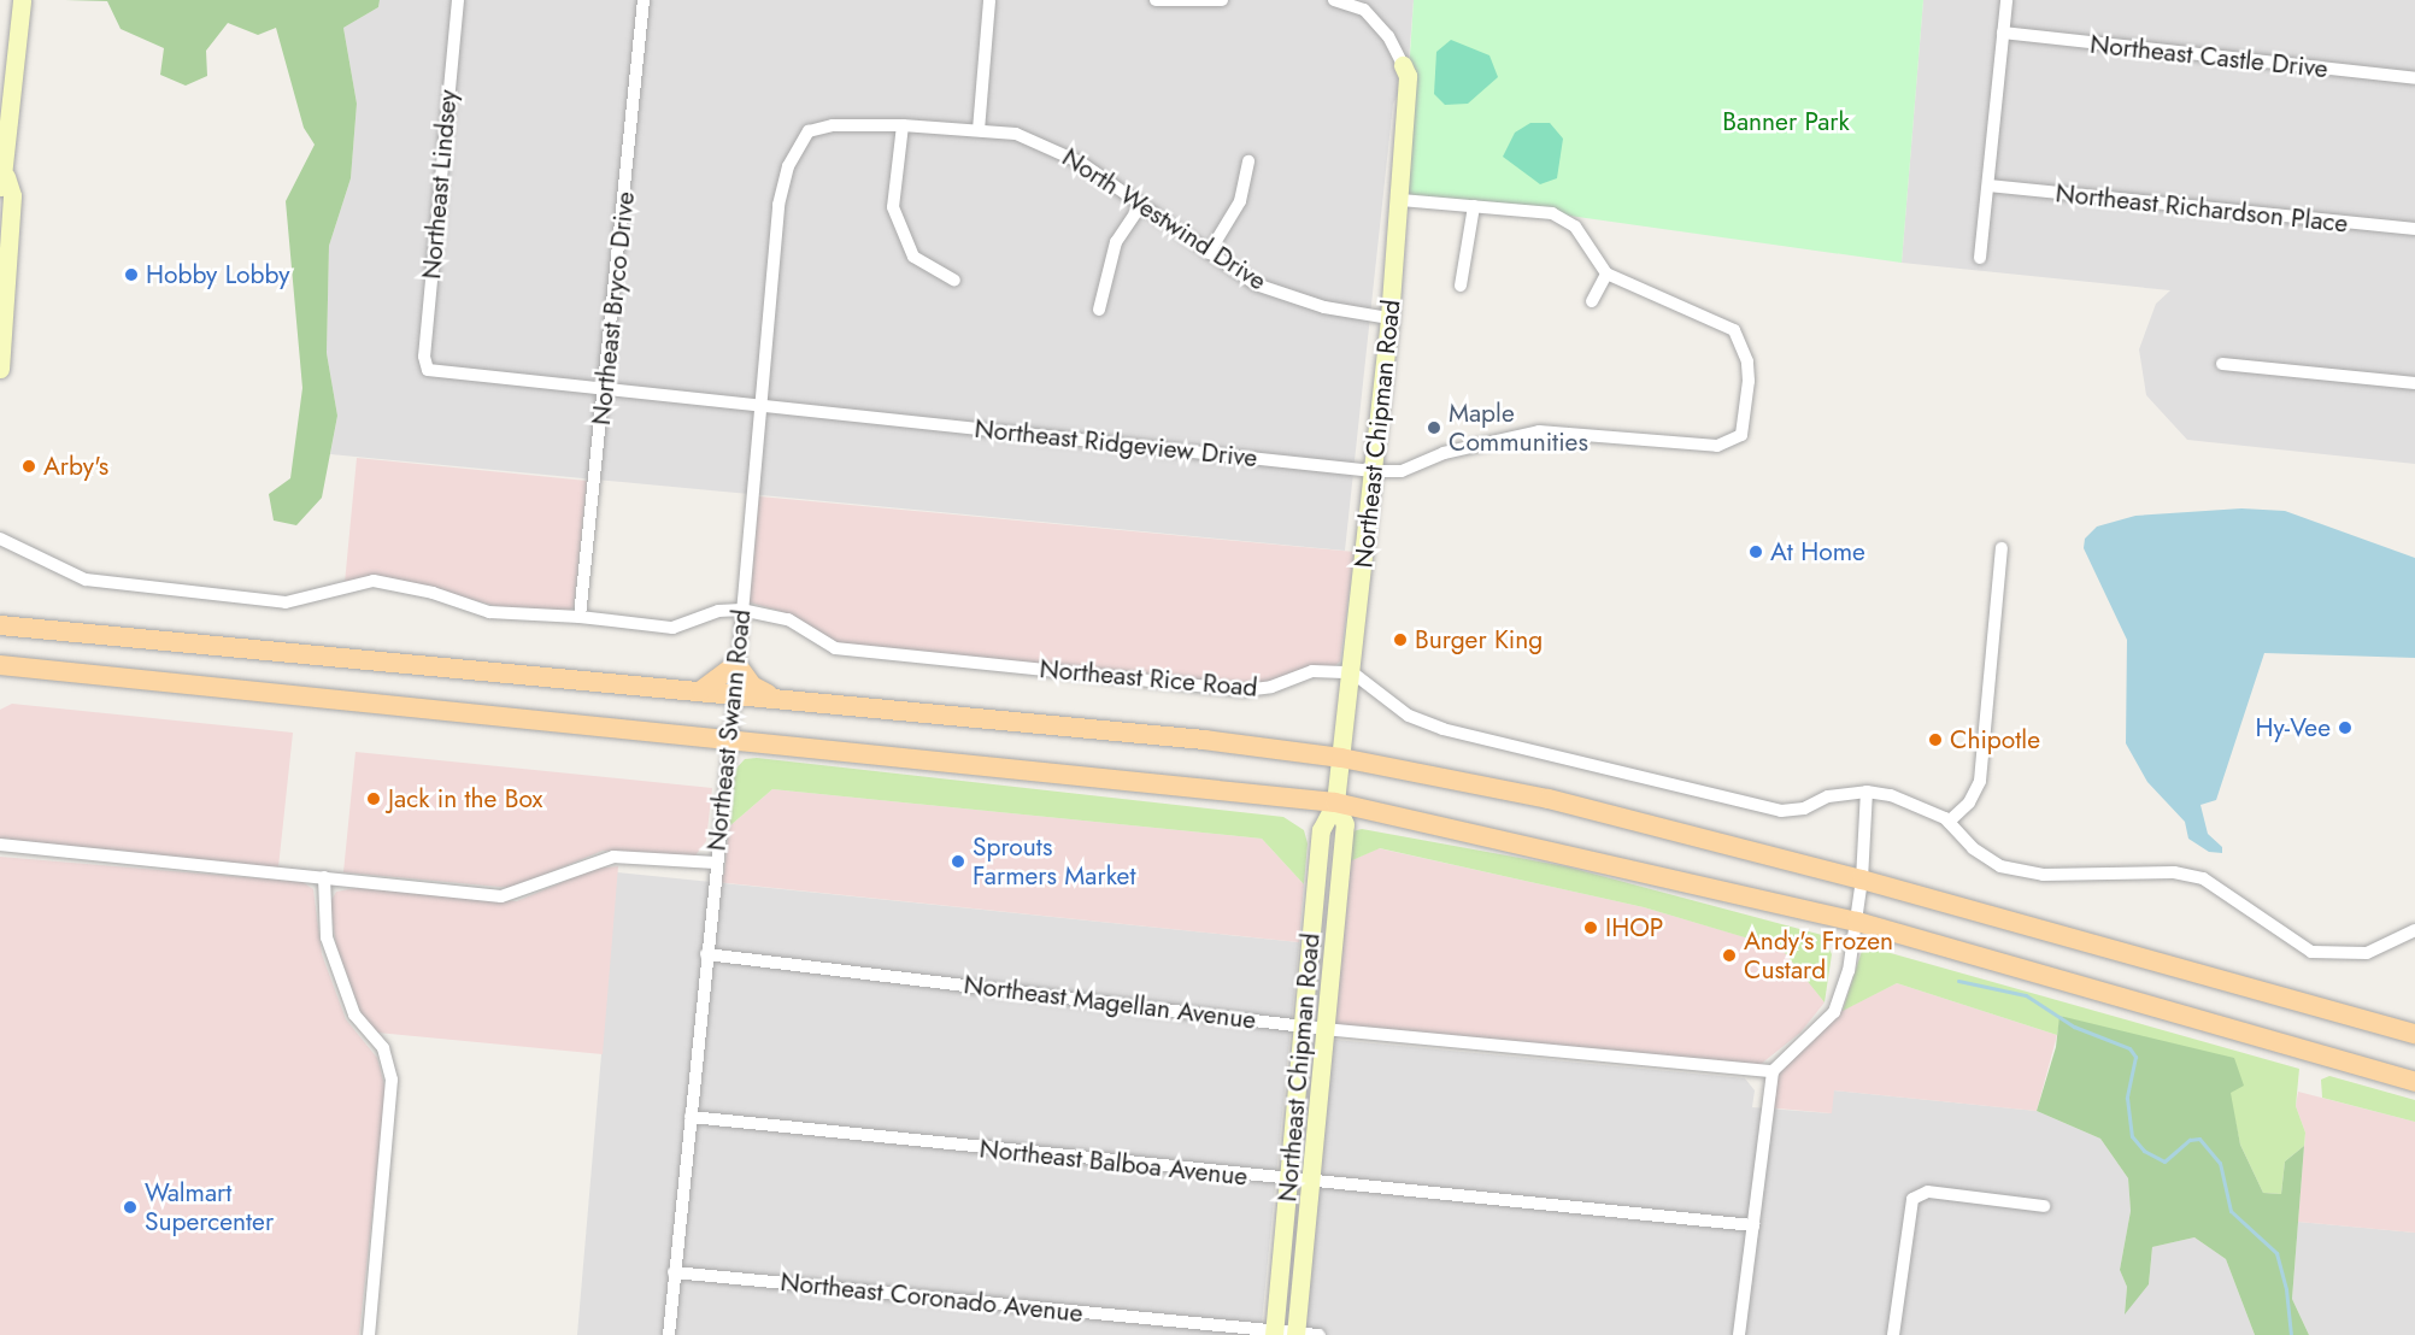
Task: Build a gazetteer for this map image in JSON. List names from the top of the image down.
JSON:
{
  "streets": {
    "main road": ["Northeast Chipman Road"],
    "street": [
      "Northeast Castle Drive",
      "Northeast Lindsey",
      "Northeast Richardson Place",
      "North Westwind Drive",
      "Northeast Bryco Drive",
      "Northeast Ridgeview Drive",
      "Northeast Rice Road",
      "Northeast Swann Road",
      "Northeast Magellan Avenue",
      "Northeast Balboa Avenue",
      "Northeast Coronado Avenue"
    ]
  },
  "crossings": [
    ["Northeast Lindsey", "Northeast Ridgeview Drive"],
    ["North Westwind Drive", "Northeast Chipman Road"],
    ["North Westwind Drive", "Northeast Swann Road"],
    ["Northeast Bryco Drive", "Northeast Ridgeview Drive"],
    ["Northeast Bryco Drive", "Northeast Rice Road"],
    ["Northeast Chipman Road", "Northeast Ridgeview Drive"],
    ["Northeast Chipman Road", "Northeast Rice Road"],
    ["Northeast Chipman Road", "Northeast Magellan Avenue"],
    ["Northeast Chipman Road", "Northeast Balboa Avenue"],
    ["Northeast Chipman Road", "Northeast Coronado Avenue"],
    ["Northeast Ridgeview Drive", "Northeast Swann Road"],
    ["Northeast Rice Road", "Northeast Swann Road"],
    ["Northeast Swann Road", "Northeast Magellan Avenue"],
    ["Northeast Swann Road", "Northeast Balboa Avenue"],
    ["Northeast Swann Road", "Northeast Coronado Avenue"]
  ],
  "parks": ["Banner Park"],
  "places": [
    "Hobby Lobby",
    "Maple Communities",
    "Arby's",
    "At Home",
    "Burger King",
    "Hy-Vee",
    "Chipotle",
    "Jack in the Box",
    "Sprouts Farmers Market",
    "IHOP",
    "Andy's Frozen Custard",
    "Walmart Supercenter"
  ]
}
